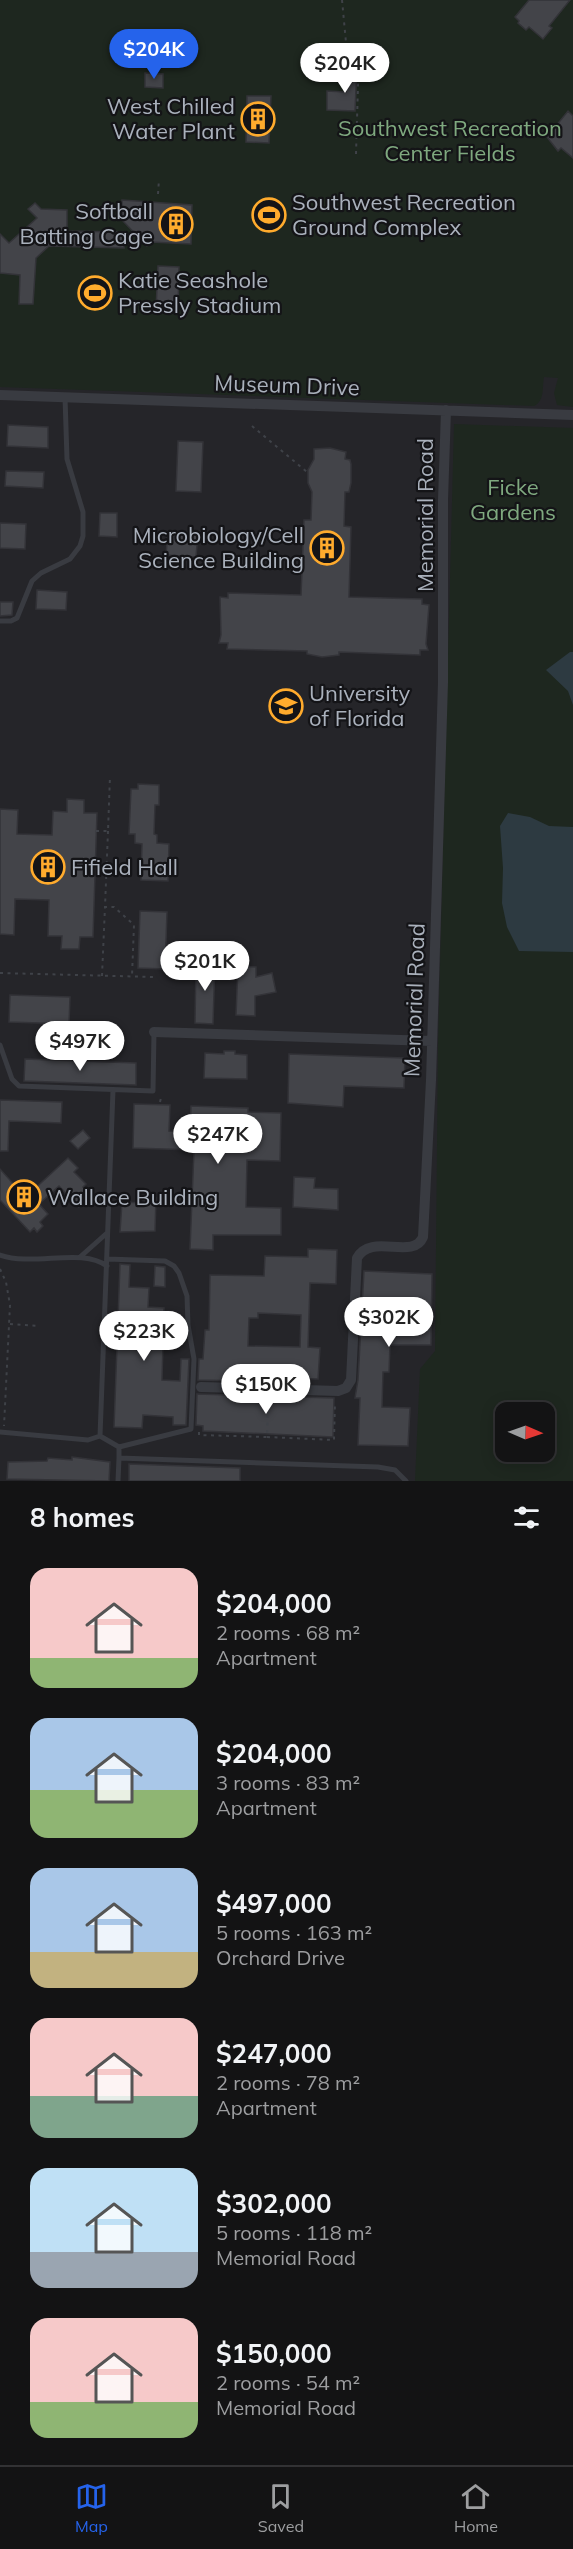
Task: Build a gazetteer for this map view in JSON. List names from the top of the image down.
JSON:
{
  "streets": {
    "street": ["Museum Drive", "Memorial Road"]
  },
  "crossings": [
    ["Museum Drive", "Memorial Road"]
  ],
  "parks": ["Southwest Recreation Center Fields", "Ficke Gardens"],
  "places": {
    "building": [
      "West Chilled Water Plant",
      "Softball Batting Cage",
      "Microbiology/Cell Science Building",
      "Fifield Hall",
      "Wallace Building"
    ],
    "sports": ["Southwest Recreation Ground Complex", "Katie Seashole Pressly Stadium"],
    "school or university": ["University of Florida"]
  },
  "north": "right",
  "page": {
    "price": [
      "$204K",
      "$204K",
      "$201K",
      "$497K",
      "$247K",
      "$302K",
      "$223K",
      "$150K"
    ],
    "heading": "8 homes",
    "list": [
      {
        "name": "$204,000",
        "note": "2 rooms · 68 m² · Apartment"
      },
      {
        "name": "$204,000",
        "note": "3 rooms · 83 m² · Apartment"
      },
      {
        "name": "$497,000",
        "note": "5 rooms · 163 m² · Orchard Drive"
      },
      {
        "name": "$247,000",
        "note": "2 rooms · 78 m² · Apartment"
      },
      {
        "name": "$302,000",
        "note": "5 rooms · 118 m² · Memorial Road"
      },
      {
        "name": "$150,000",
        "note": "2 rooms · 54 m² · Memorial Road"
      }
    ],
    "tabs": ["Map", "Saved", "Home"]
  }
}
